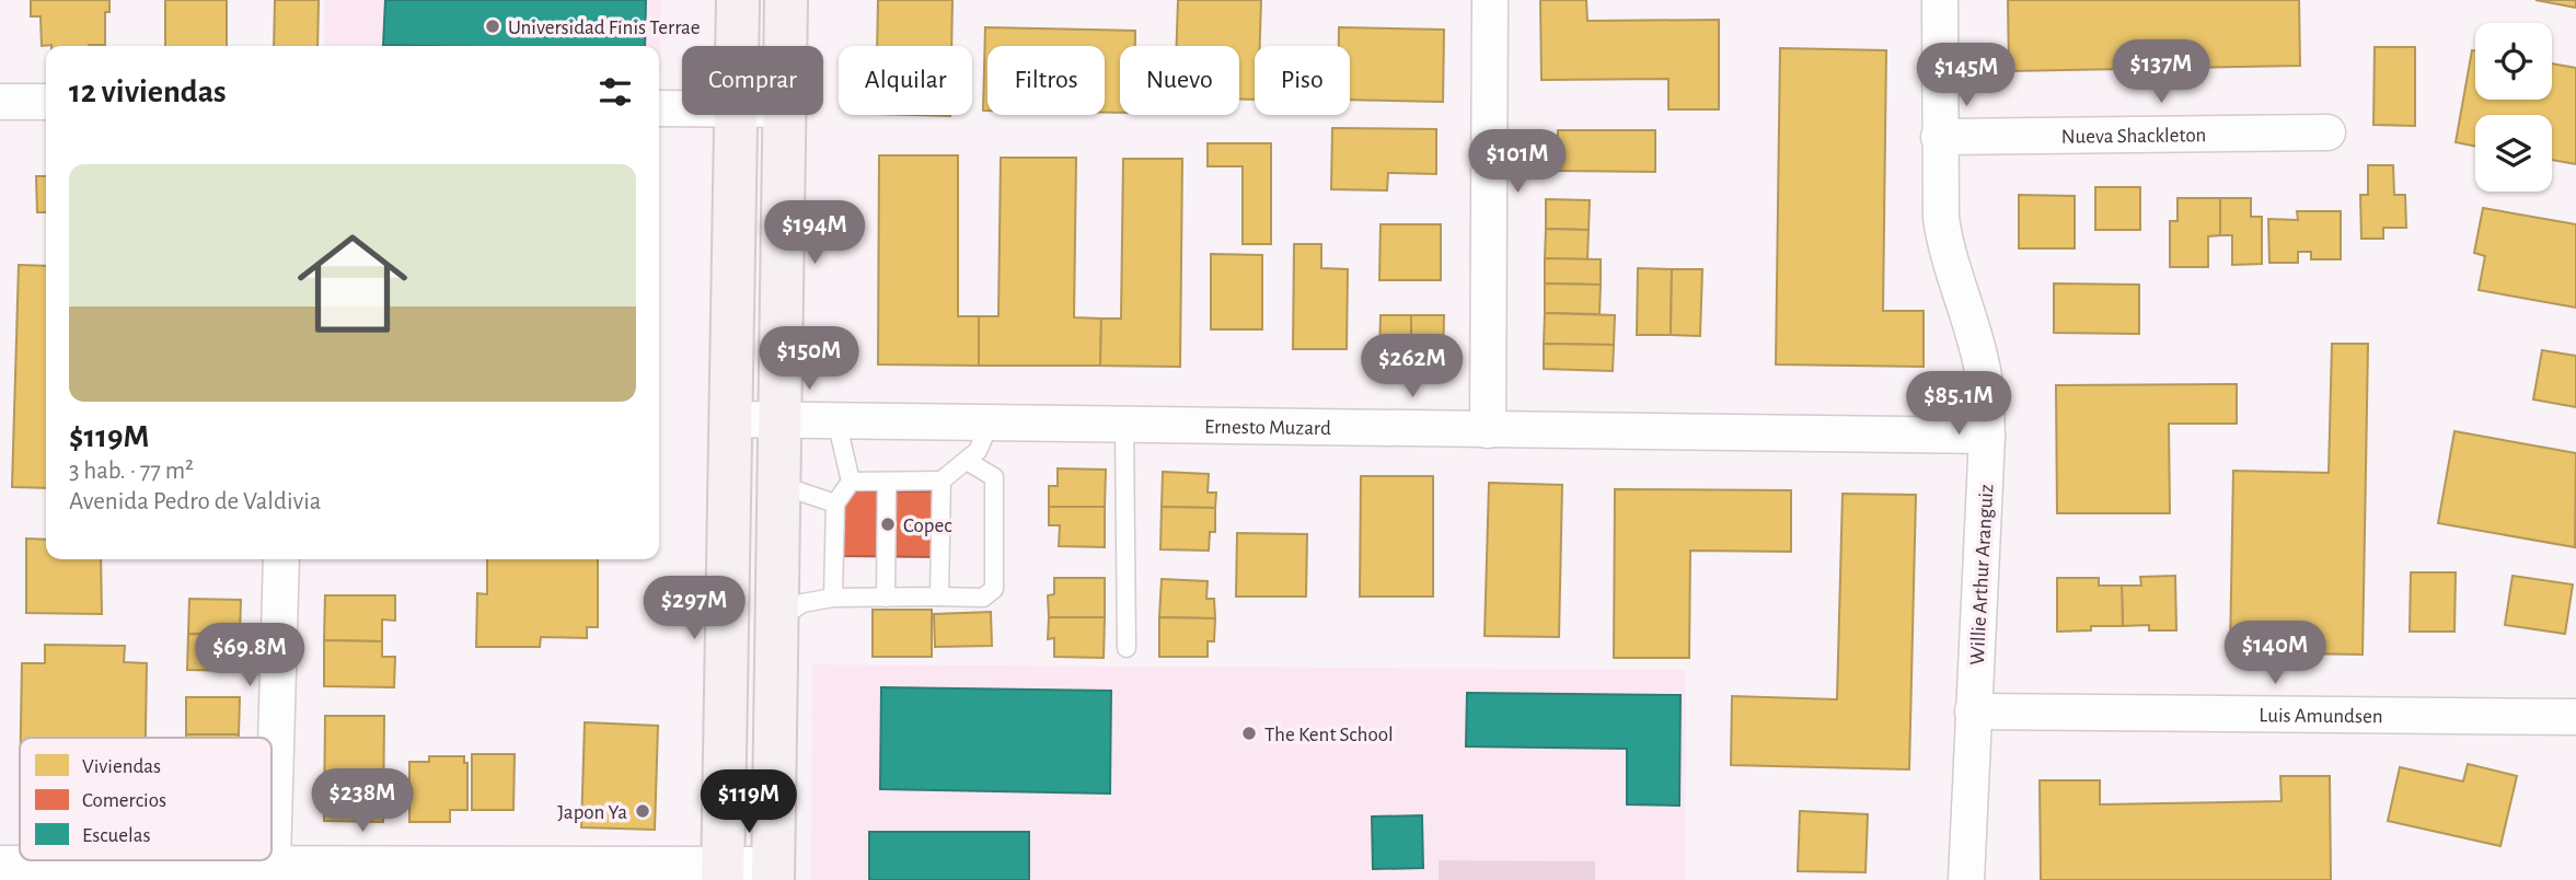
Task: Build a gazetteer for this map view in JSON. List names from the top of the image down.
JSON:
{
  "streets": {
    "street": [
      "Nueva Shackleton",
      "Ernesto Muzard",
      "Willie Arthur Aranguiz",
      "Luis Amundsen"
    ]
  },
  "crossings": [
    ["Nueva Shackleton", "Willie Arthur Aranguiz"],
    ["Ernesto Muzard", "Willie Arthur Aranguiz"],
    ["Willie Arthur Aranguiz", "Luis Amundsen"]
  ],
  "places": [
    "Universidad Finis Terrae",
    "Copec",
    "The Kent School",
    "Japon Ya"
  ],
  "legend": ["Viviendas", "Comercios", "Escuelas"],
  "page": {
    "price": [
      "$137M",
      "$145M",
      "$101M",
      "$194M",
      "$150M",
      "$262M",
      "$85.1M",
      "$297M",
      "$140M",
      "$69.8M",
      "$238M",
      "$119M"
    ],
    "chip": [
      "Comprar",
      "Alquilar",
      "Filtros",
      "Nuevo",
      "Piso"
    ],
    "heading": "12 viviendas",
    "list": [
      {
        "name": "$119M",
        "note": "3 hab. · 77 m² · Avenida Pedro de Valdivia"
      }
    ]
  }
}
